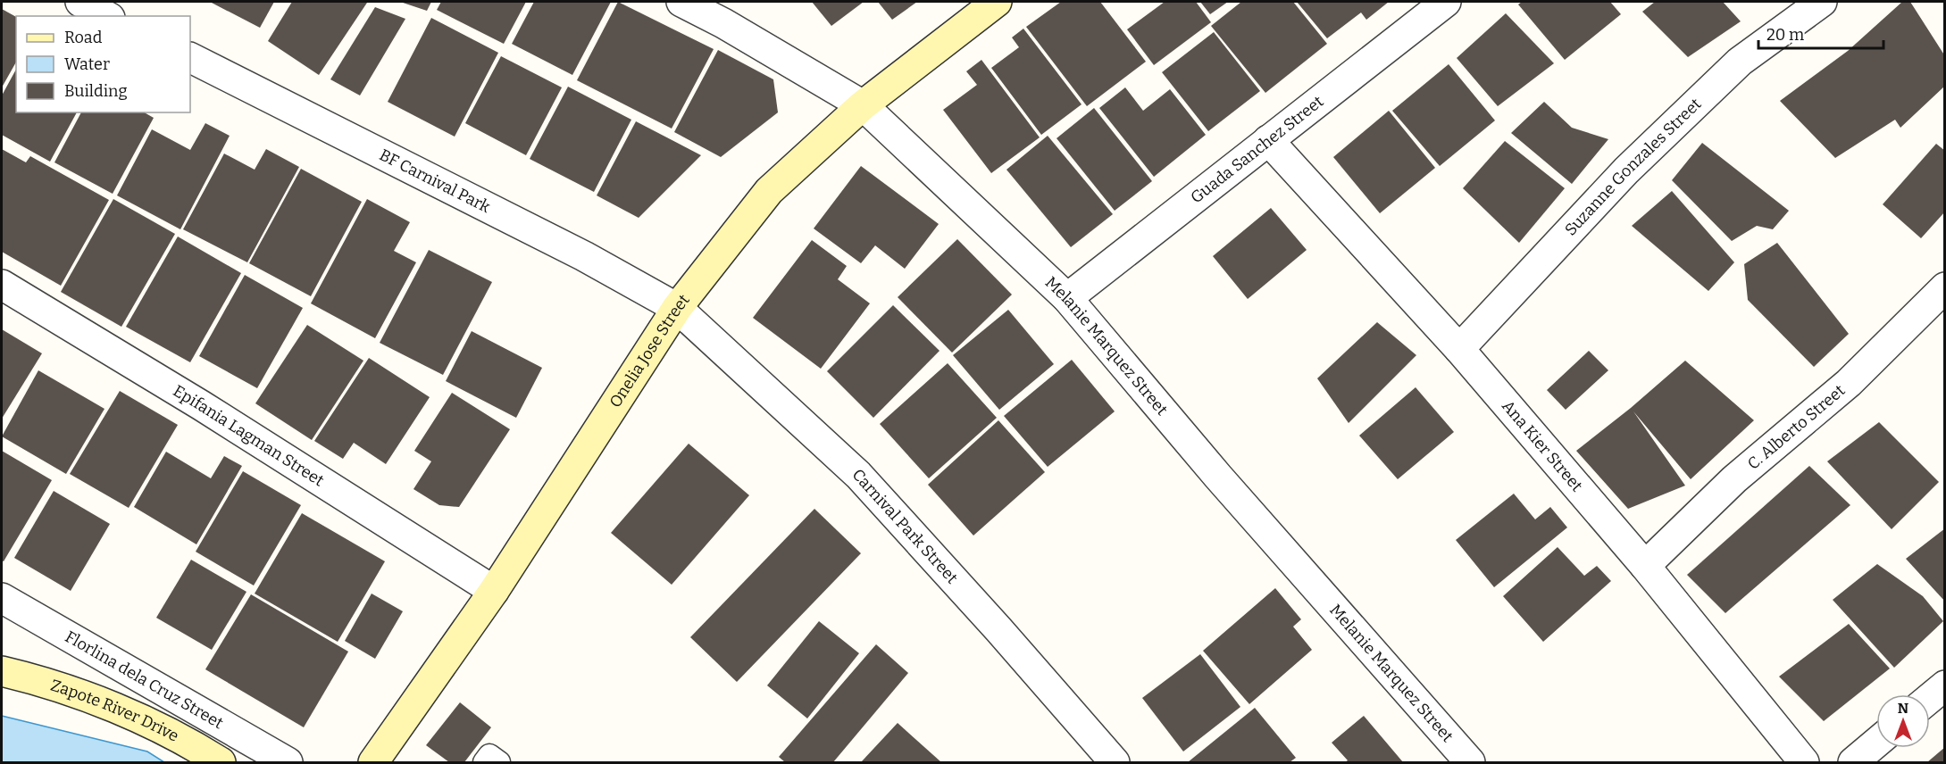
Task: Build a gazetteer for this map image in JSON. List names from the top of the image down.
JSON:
{
  "streets": {
    "main road": ["Onelia Jose Street", "Zapote River Drive"],
    "street": [
      "Guada Sanchez Street",
      "Suzanne Gonzales Street",
      "BF Carnival Park",
      "Melanie Marquez Street",
      "C. Alberto Street",
      "Epifania Lagman Street",
      "Ana Kier Street",
      "Carnival Park Street",
      "Florlina dela Cruz Street"
    ]
  },
  "crossings": [
    ["Guada Sanchez Street", "Melanie Marquez Street"],
    ["Guada Sanchez Street", "Ana Kier Street"],
    ["Suzanne Gonzales Street", "Ana Kier Street"],
    ["BF Carnival Park", "Onelia Jose Street"],
    ["BF Carnival Park", "Carnival Park Street"],
    ["Melanie Marquez Street", "Onelia Jose Street"],
    ["Onelia Jose Street", "Epifania Lagman Street"],
    ["Onelia Jose Street", "Carnival Park Street"],
    ["C. Alberto Street", "Ana Kier Street"]
  ],
  "legend": ["Road", "Water", "Building"],
  "scale_bar": "20 m",
  "north": "top"
}
